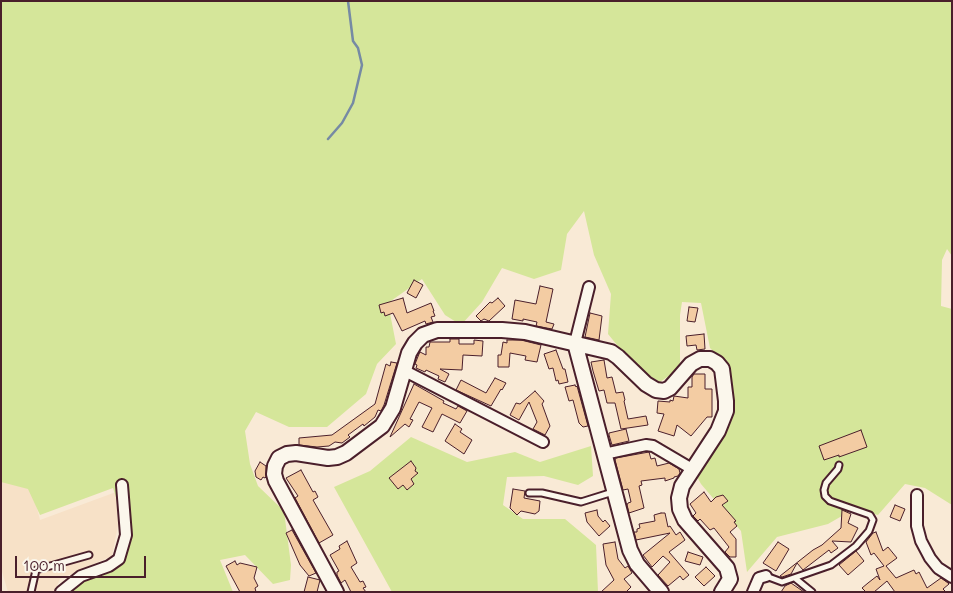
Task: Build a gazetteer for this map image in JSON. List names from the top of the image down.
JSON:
{
  "scale_bar": "100 m"
}
